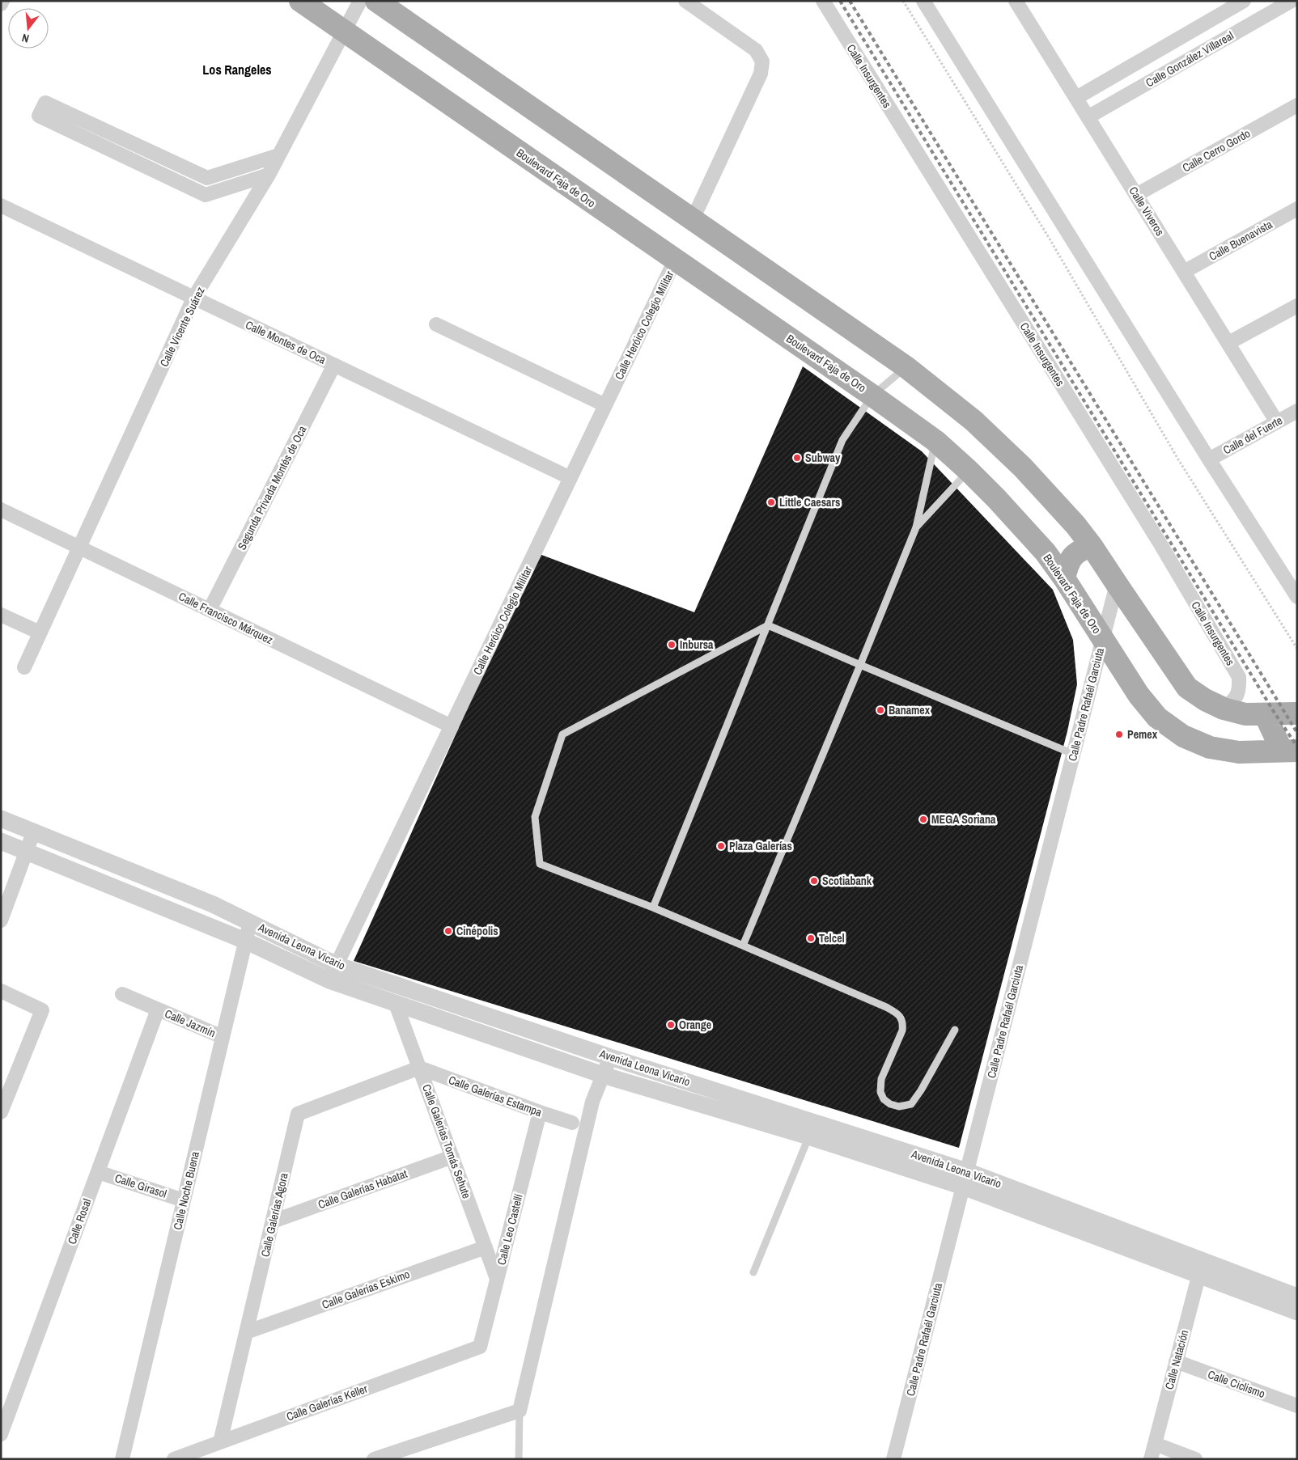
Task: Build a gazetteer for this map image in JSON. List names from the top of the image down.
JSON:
{
  "streets": {
    "main road": ["Boulevard Faja de Oro"],
    "street": [
      "Calle González Villareal",
      "Calle Insurgentes",
      "Calle Cerro Gordo",
      "Calle Viveros",
      "Calle Buenavista",
      "Calle Heróico Colegio Militar",
      "Calle Vicente Suárez",
      "Calle Montes de Oca",
      "Calle del Fuerte",
      "Segunda Privada Montés de Oca",
      "Calle Francisco Márquez",
      "Calle Padre Rafaél Garciuta",
      "Avenida Leona Vicario",
      "Calle Jazmín",
      "Calle Galerías Estampa",
      "Calle Galerías Tomás Sehute",
      "Calle Girasol",
      "Calle Galerías Habatat",
      "Calle Noche Buena",
      "Calle Galerías Agora",
      "Calle Rosal",
      "Calle Leo Castellí",
      "Calle Galerías Eskimo",
      "Calle Natación",
      "Calle Ciclismo",
      "Calle Galerías Keller"
    ]
  },
  "crossings": [
    ["Calle González Villareal", "Calle Viveros"],
    ["Calle Cerro Gordo", "Calle Viveros"],
    ["Boulevard Faja de Oro", "Calle Heróico Colegio Militar"],
    ["Boulevard Faja de Oro", "Calle Vicente Suárez"],
    ["Boulevard Faja de Oro", "Calle Padre Rafaél Garciuta"],
    ["Calle Viveros", "Calle Buenavista"],
    ["Calle Viveros", "Calle del Fuerte"],
    ["Calle Heróico Colegio Militar", "Calle Montes de Oca"],
    ["Calle Heróico Colegio Militar", "Calle Francisco Márquez"],
    ["Calle Heróico Colegio Militar", "Avenida Leona Vicario"],
    ["Calle Vicente Suárez", "Calle Montes de Oca"],
    ["Calle Vicente Suárez", "Calle Francisco Márquez"],
    ["Calle Montes de Oca", "Segunda Privada Montés de Oca"],
    ["Segunda Privada Montés de Oca", "Calle Francisco Márquez"],
    ["Calle Padre Rafaél Garciuta", "Avenida Leona Vicario"],
    ["Avenida Leona Vicario", "Calle Galerías Tomás Sehute"],
    ["Avenida Leona Vicario", "Calle Noche Buena"],
    ["Avenida Leona Vicario", "Calle Natación"],
    ["Calle Jazmín", "Calle Noche Buena"],
    ["Calle Jazmín", "Calle Rosal"],
    ["Calle Galerías Estampa", "Calle Galerías Tomás Sehute"],
    ["Calle Galerías Estampa", "Calle Galerías Agora"],
    ["Calle Galerías Estampa", "Calle Leo Castellí"],
    ["Calle Galerías Tomás Sehute", "Calle Galerías Habatat"],
    ["Calle Galerías Tomás Sehute", "Calle Galerías Agora"],
    ["Calle Galerías Tomás Sehute", "Calle Leo Castellí"],
    ["Calle Galerías Tomás Sehute", "Calle Galerías Eskimo"],
    ["Calle Girasol", "Calle Noche Buena"],
    ["Calle Girasol", "Calle Rosal"],
    ["Calle Galerías Habatat", "Calle Galerías Agora"],
    ["Calle Galerías Agora", "Calle Galerías Eskimo"],
    ["Calle Galerías Agora", "Calle Galerías Keller"],
    ["Calle Leo Castellí", "Calle Galerías Keller"],
    ["Calle Natación", "Calle Ciclismo"]
  ],
  "districts": ["Los Rangeles"],
  "places": [
    "Subway",
    "Little Caesars",
    "Inbursa",
    "Banamex",
    "Pemex",
    "MEGA Soriana",
    "Plaza Galerías",
    "Scotiabank",
    "Cinépolis",
    "Telcel",
    "Orange"
  ],
  "north": "bottom"
}
